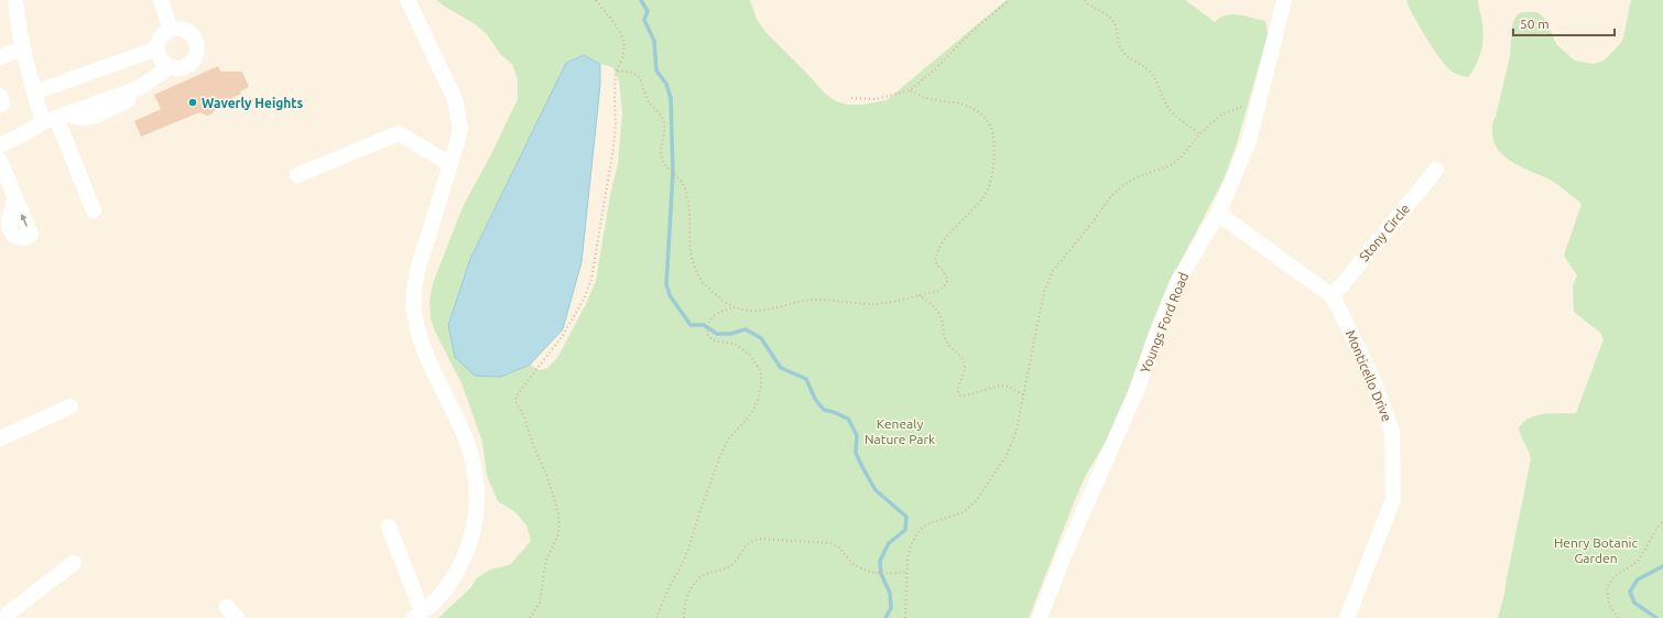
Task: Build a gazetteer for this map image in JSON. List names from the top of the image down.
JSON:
{
  "streets": {
    "street": ["Stony Circle", "Youngs Ford Road", "Monticello Drive"]
  },
  "crossings": [
    ["Stony Circle", "Monticello Drive"],
    ["Youngs Ford Road", "Monticello Drive"]
  ],
  "parks": ["Kenealy Nature Park", "Henry Botanic Garden"],
  "places": ["Waverly Heights"],
  "scale_bar": "50 m"
}
